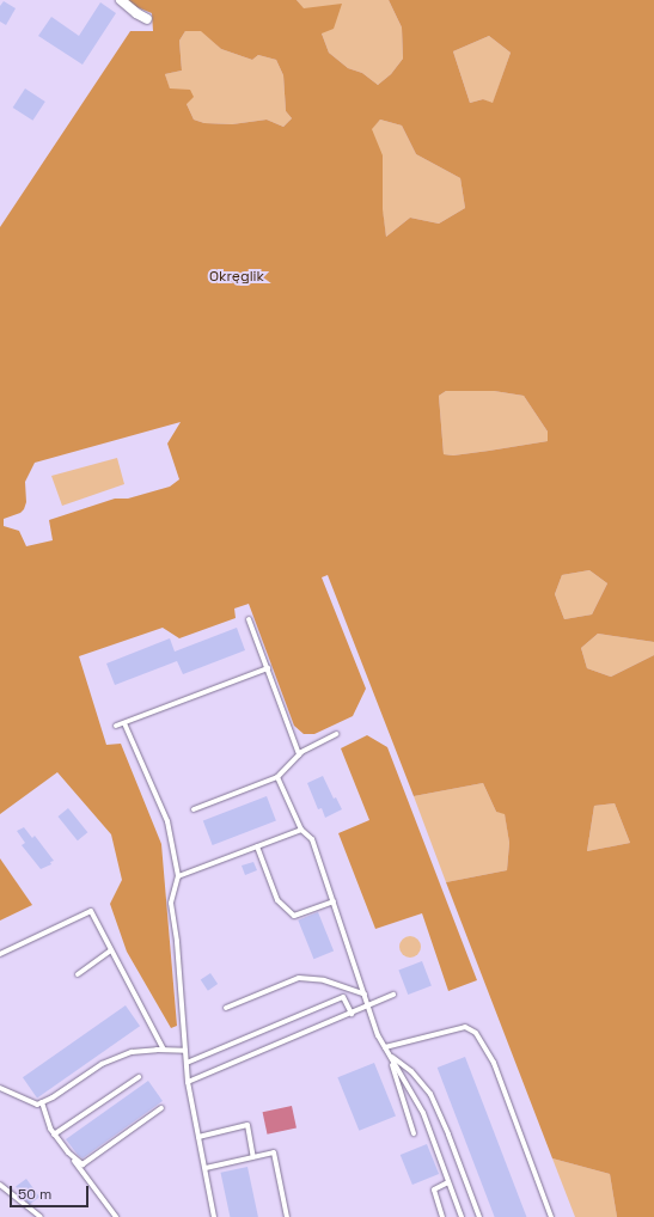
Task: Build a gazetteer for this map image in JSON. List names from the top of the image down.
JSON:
{
  "parks": ["Okręglik"],
  "scale_bar": "50 m"
}
